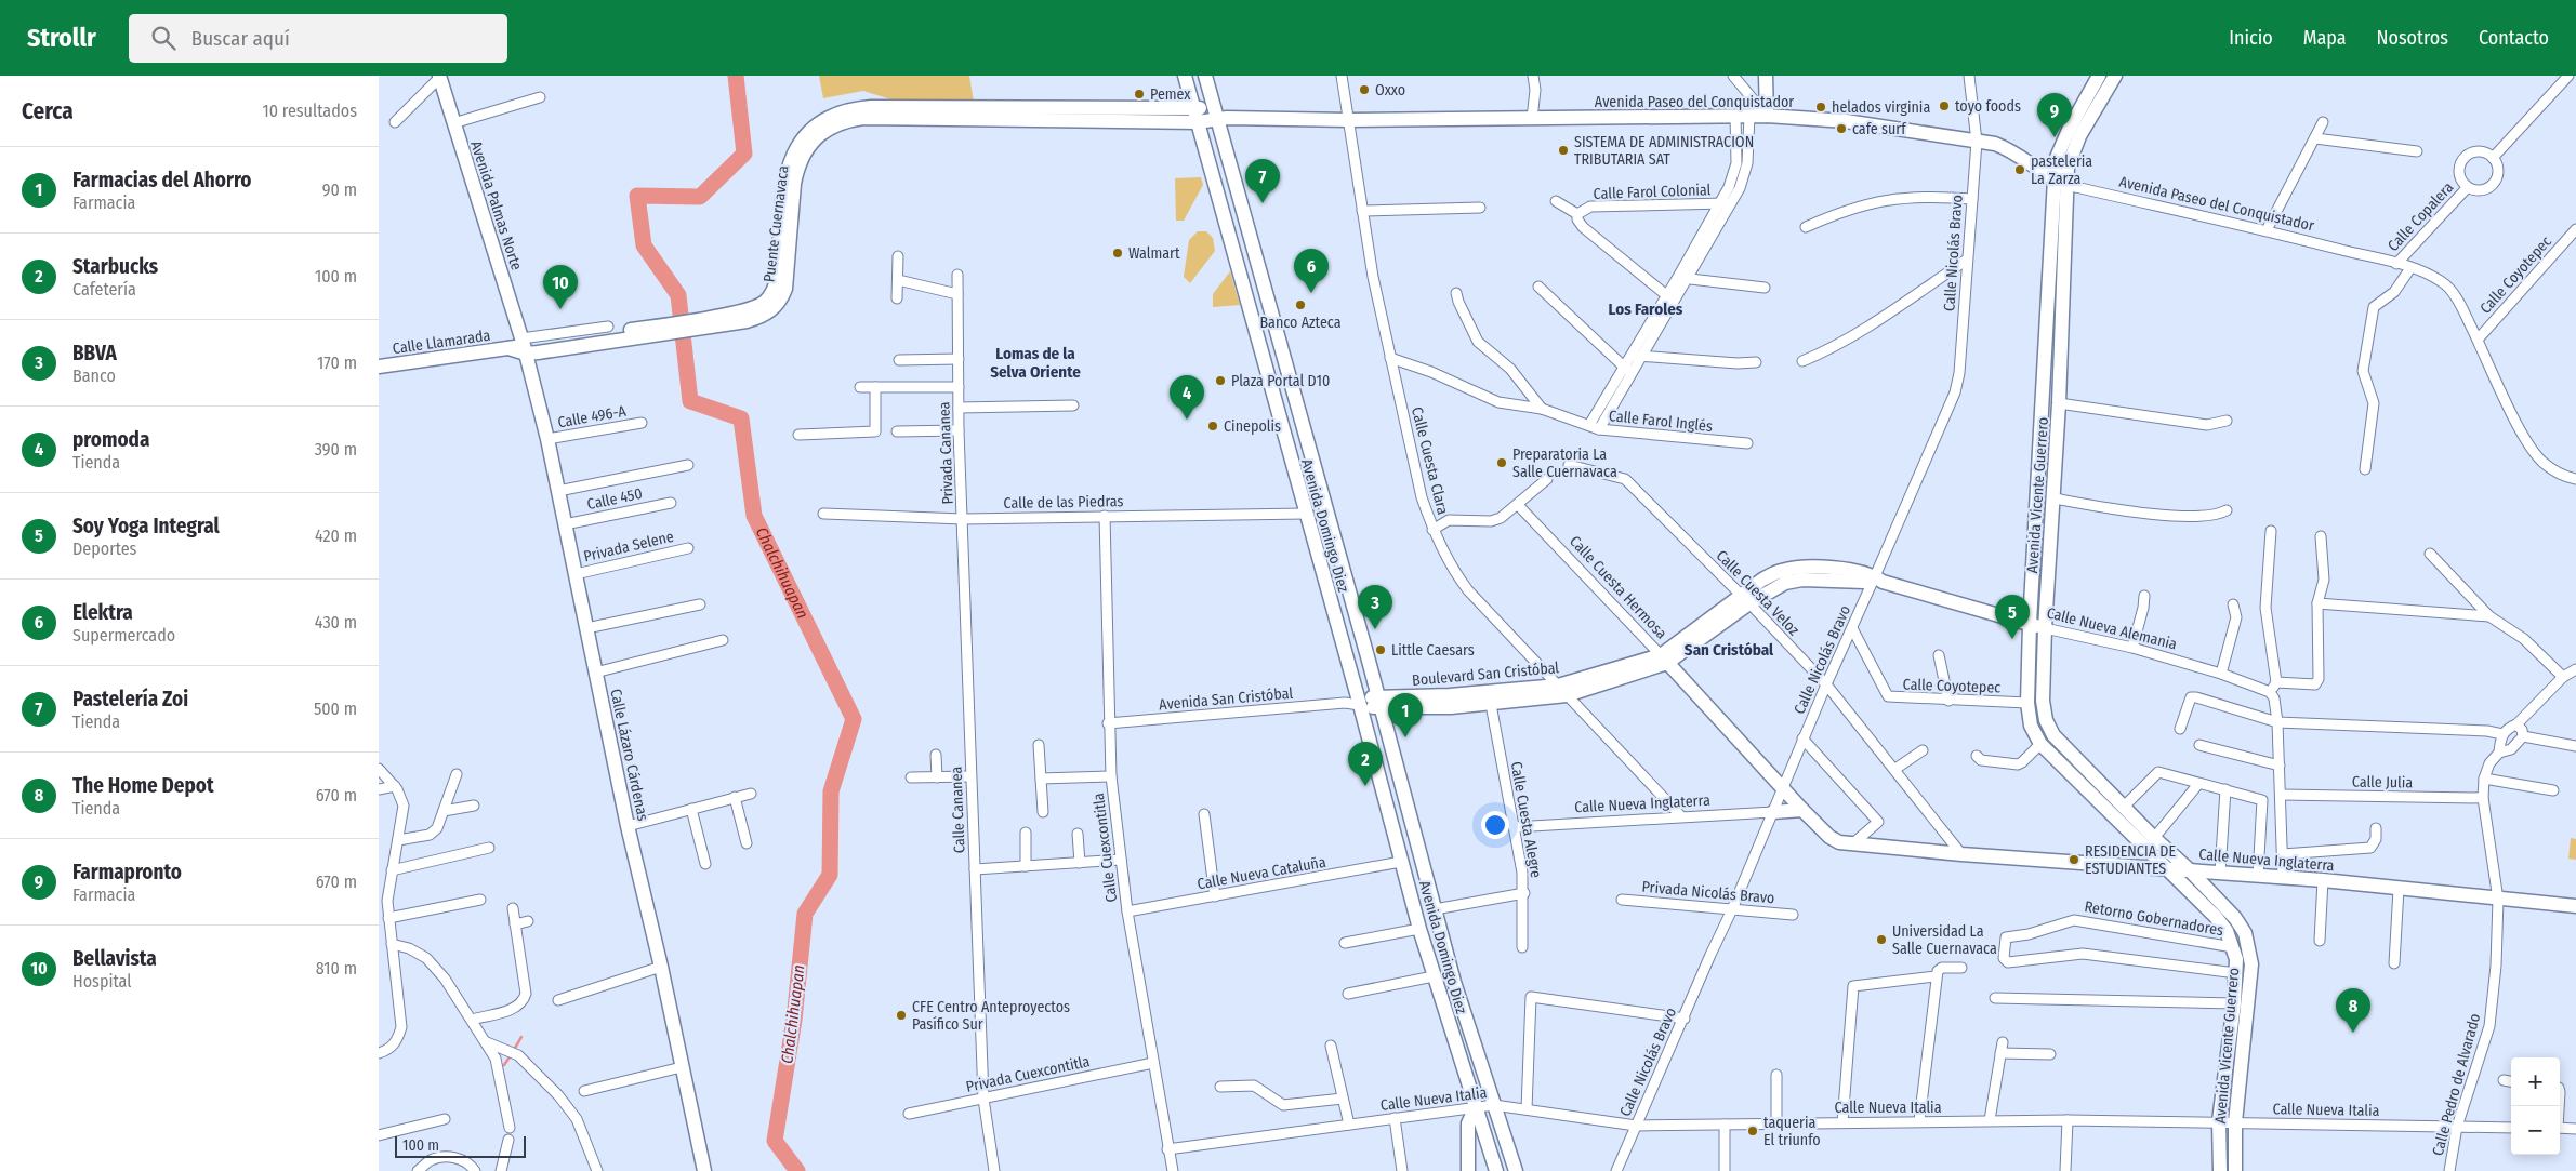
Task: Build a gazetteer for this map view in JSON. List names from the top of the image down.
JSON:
{
  "streets": {
    "main road": [
      "Avenida Paseo del Conquistador",
      "Avenida Palmas Norte",
      "Puente Cuernavaca",
      "Calle Llamarada",
      "Avenida Vicente Guerrero",
      "Avenida Domingo Diez",
      "Calle Cuesta Hermosa",
      "Calle Nueva Alemania",
      "Boulevard San Cristóbal",
      "Calle Lázaro Cárdenas",
      "Calle Nueva Inglaterra"
    ],
    "street": [
      "Calle Farol Colonial",
      "Calle Copalera",
      "Calle Nicolás Bravo",
      "Calle Coyotepec",
      "Calle 496-A",
      "Calle Farol Inglés",
      "Privada Cananea",
      "Calle Cuesta Clara",
      "Calle 450",
      "Calle de las Piedras",
      "Privada Selene",
      "Calle Cuesta Veloz",
      "Avenida San Cristóbal",
      "Calle Julia",
      "Calle Cananea",
      "Calle Cuesta Alegre",
      "Calle Cuexcontitla",
      "Calle Nueva Cataluña",
      "Privada Nicolás Bravo",
      "Retorno Gobernadores",
      "Privada Cuexcontitla",
      "Calle Pedro de Alvarado",
      "Calle Nueva Italia"
    ]
  },
  "crossings": [
    ["Avenida Paseo del Conquistador", "Calle Copalera"],
    ["Avenida Paseo del Conquistador", "Puente Cuernavaca"],
    ["Avenida Paseo del Conquistador", "Calle Nicolás Bravo"],
    ["Avenida Paseo del Conquistador", "Calle Coyotepec"],
    ["Avenida Paseo del Conquistador", "Calle Cuesta Clara"],
    ["Avenida Paseo del Conquistador", "Avenida Vicente Guerrero"],
    ["Avenida Paseo del Conquistador", "Avenida Domingo Diez"],
    ["Avenida Palmas Norte", "Puente Cuernavaca"],
    ["Avenida Palmas Norte", "Calle Llamarada"],
    ["Avenida Palmas Norte", "Calle Lázaro Cárdenas"],
    ["Puente Cuernavaca", "Calle Llamarada"],
    ["Puente Cuernavaca", "Avenida Domingo Diez"],
    ["Puente Cuernavaca", "Calle Lázaro Cárdenas"],
    ["Calle Nicolás Bravo", "Calle Coyotepec"],
    ["Calle Nicolás Bravo", "Calle Cuesta Hermosa"],
    ["Calle Nicolás Bravo", "Calle Cuesta Veloz"],
    ["Calle Nicolás Bravo", "Calle Nueva Alemania"],
    ["Calle Nicolás Bravo", "Boulevard San Cristóbal"],
    ["Calle Nicolás Bravo", "Calle Nueva Inglaterra"],
    ["Calle Nicolás Bravo", "Privada Nicolás Bravo"],
    ["Calle Nicolás Bravo", "Calle Nueva Italia"],
    ["Calle Coyotepec", "Avenida Vicente Guerrero"],
    ["Calle Llamarada", "Calle Lázaro Cárdenas"],
    ["Calle 496-A", "Calle Lázaro Cárdenas"],
    ["Calle Farol Inglés", "Calle Cuesta Clara"],
    ["Privada Cananea", "Calle de las Piedras"],
    ["Privada Cananea", "Calle Cananea"],
    ["Calle Cuesta Clara", "Boulevard San Cristóbal"],
    ["Calle Cuesta Clara", "Calle Nueva Inglaterra"],
    ["Avenida Vicente Guerrero", "Calle Nueva Alemania"],
    ["Avenida Vicente Guerrero", "Calle Nueva Inglaterra"],
    ["Avenida Vicente Guerrero", "Retorno Gobernadores"],
    ["Avenida Vicente Guerrero", "Calle Nueva Italia"],
    ["Calle 450", "Calle Lázaro Cárdenas"],
    ["Calle de las Piedras", "Avenida Domingo Diez"],
    ["Calle de las Piedras", "Calle Cananea"],
    ["Calle de las Piedras", "Calle Cuexcontitla"],
    ["Avenida Domingo Diez", "Boulevard San Cristóbal"],
    ["Avenida Domingo Diez", "Avenida San Cristóbal"],
    ["Avenida Domingo Diez", "Calle Cuesta Alegre"],
    ["Avenida Domingo Diez", "Calle Nueva Cataluña"],
    ["Avenida Domingo Diez", "Calle Nueva Italia"],
    ["Privada Selene", "Calle Lázaro Cárdenas"],
    ["Calle Cuesta Hermosa", "Boulevard San Cristóbal"],
    ["Calle Cuesta Hermosa", "Calle Nueva Inglaterra"],
    ["Calle Cuesta Veloz", "Boulevard San Cristóbal"],
    ["Calle Cuesta Veloz", "Calle Nueva Inglaterra"],
    ["Calle Nueva Alemania", "Boulevard San Cristóbal"],
    ["Boulevard San Cristóbal", "Avenida San Cristóbal"],
    ["Boulevard San Cristóbal", "Calle Cuesta Alegre"],
    ["Avenida San Cristóbal", "Calle Cuexcontitla"],
    ["Calle Julia", "Calle Pedro de Alvarado"],
    ["Calle Nueva Inglaterra", "Calle Cuesta Alegre"],
    ["Calle Nueva Inglaterra", "Calle Pedro de Alvarado"],
    ["Calle Cananea", "Privada Cuexcontitla"],
    ["Calle Cuexcontitla", "Calle Nueva Cataluña"],
    ["Calle Cuexcontitla", "Privada Cuexcontitla"],
    ["Calle Cuexcontitla", "Calle Nueva Italia"],
    ["Calle Pedro de Alvarado", "Calle Nueva Italia"]
  ],
  "districts": ["Los Faroles", "Lomas de la Selva Oriente", "San Cristóbal"],
  "water": ["Chalchihuapan"],
  "places": [
    "Oxxo",
    "Pemex",
    "toyo foods",
    "helados virginia",
    "cafe surf",
    "SISTEMA DE ADMINISTRACION TRIBUTARIA SAT",
    "pasteleria La Zarza",
    "Walmart",
    "Banco Azteca",
    "Plaza Portal D10",
    "Cinepolis",
    "Preparatoria La Salle Cuernavaca",
    "Little Caesars",
    "RESIDENCIA DE ESTUDIANTES",
    "Universidad La Salle Cuernavaca",
    "CFE Centro Anteproyectos Pasífico Sur",
    "taqueria El triunfo"
  ],
  "scale_bar": "100 m",
  "page": {
    "header": "Strollr",
    "search": "Buscar aquí",
    "nav": [
      "Inicio",
      "Mapa",
      "Nosotros",
      "Contacto"
    ],
    "heading": ["Cerca", "10 resultados"],
    "pins": [
      "9",
      "7",
      "6",
      "10",
      "4",
      "3",
      "5",
      "1",
      "2",
      "8"
    ],
    "list": [
      {
        "mark": "1",
        "name": "Farmacias del Ahorro",
        "note": "Farmacia",
        "value": "90 m"
      },
      {
        "mark": "2",
        "name": "Starbucks",
        "note": "Cafetería",
        "value": "100 m"
      },
      {
        "mark": "3",
        "name": "BBVA",
        "note": "Banco",
        "value": "170 m"
      },
      {
        "mark": "4",
        "name": "promoda",
        "note": "Tienda",
        "value": "390 m"
      },
      {
        "mark": "5",
        "name": "Soy Yoga Integral",
        "note": "Deportes",
        "value": "420 m"
      },
      {
        "mark": "6",
        "name": "Elektra",
        "note": "Supermercado",
        "value": "430 m"
      },
      {
        "mark": "7",
        "name": "Pastelería Zoi",
        "note": "Tienda",
        "value": "500 m"
      },
      {
        "mark": "8",
        "name": "The Home Depot",
        "note": "Tienda",
        "value": "670 m"
      },
      {
        "mark": "9",
        "name": "Farmapronto",
        "note": "Farmacia",
        "value": "670 m"
      },
      {
        "mark": "10",
        "name": "Bellavista",
        "note": "Hospital",
        "value": "810 m"
      }
    ],
    "map_buttons": ["+", "−"],
    "scale": "100 m"
  }
}
